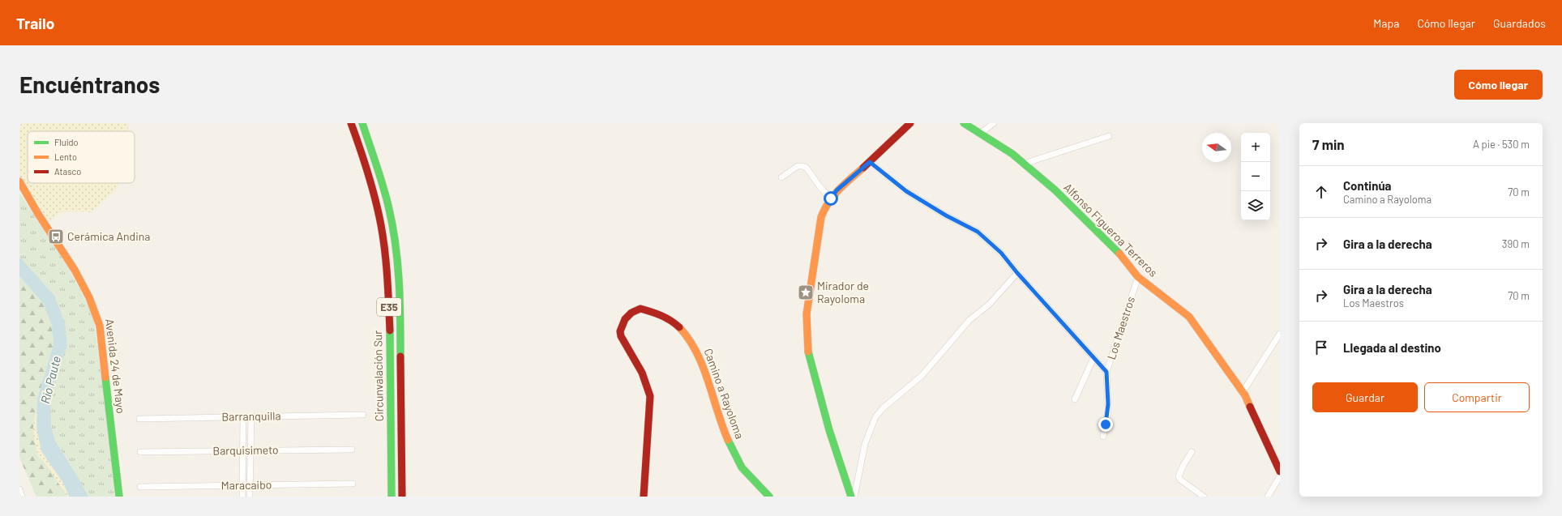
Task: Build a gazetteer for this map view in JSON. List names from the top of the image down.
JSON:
{
  "streets": {
    "main road": [
      "Alfonso Figueroa Terreros",
      "E35",
      "Avenida 24 de Mayo",
      "Circunvalación Sur",
      "Camino a Rayoloma"
    ],
    "street": [
      "Los Maestros",
      "Barranquilla",
      "Barquisimeto",
      "Maracaibo"
    ]
  },
  "crossings": [
    ["Alfonso Figueroa Terreros", "Los Maestros"]
  ],
  "water": ["Río Paute"],
  "places": {
    "bus stop": ["Cerámica Andina"],
    "place": ["Mirador de Rayoloma"]
  },
  "legend": ["Fluido", "Lento", "Atasco"],
  "north": "left",
  "page": {
    "header": "Trailo",
    "nav": ["Mapa", "Cómo llegar", "Guardados"],
    "buttons": [
      "Cómo llegar",
      ["Guardar", "Compartir"]
    ],
    "title": "Encuéntranos",
    "heading": ["7 min", "A pie · 530 m"],
    "map_buttons": ["+", "−"],
    "list": [
      ["Continúa", "Camino a Rayoloma", "70 m"],
      ["Gira a la derecha", "390 m"],
      ["Gira a la derecha", "Los Maestros", "70 m"],
      "Llegada al destino"
    ]
  }
}
